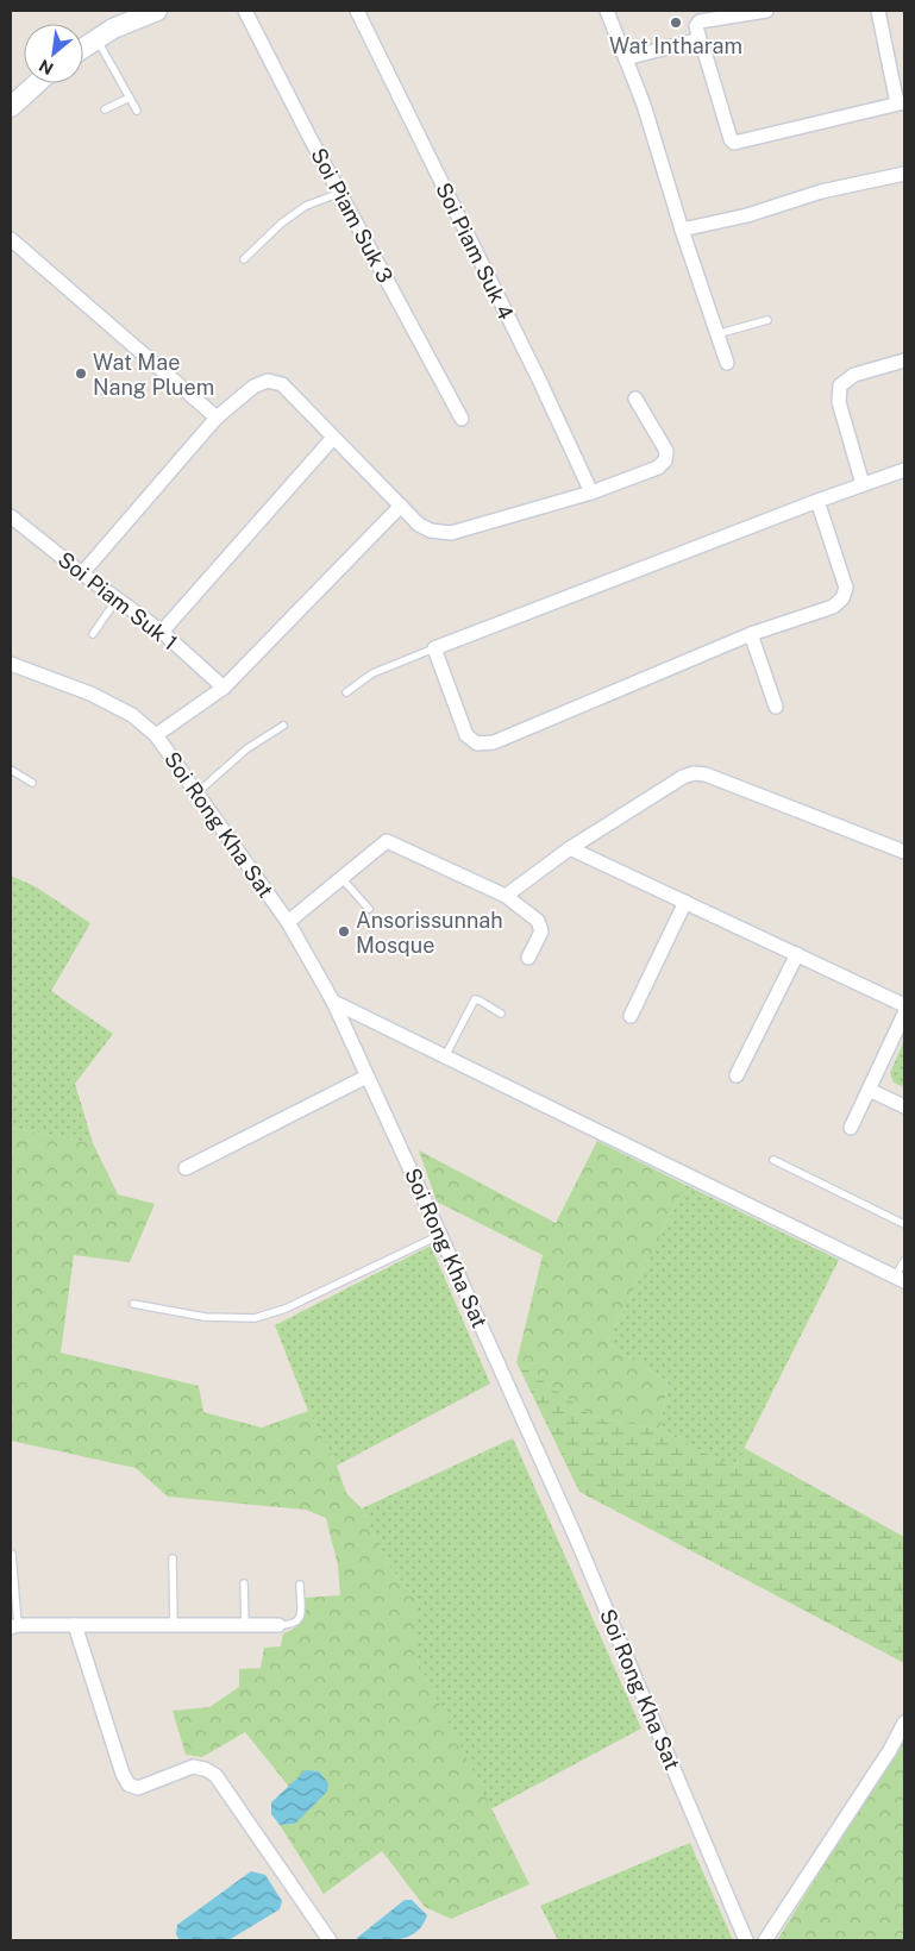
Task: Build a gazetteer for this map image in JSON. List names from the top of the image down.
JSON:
{
  "streets": {
    "street": [
      "Soi Piam Suk 3",
      "Soi Piam Suk 4",
      "Soi Piam Suk 1",
      "Soi Rong Kha Sat"
    ]
  },
  "places": ["Wat Intharam", "Wat Mae Nang Pluem", "Ansorissunnah Mosque"],
  "north": "bottom left"
}
